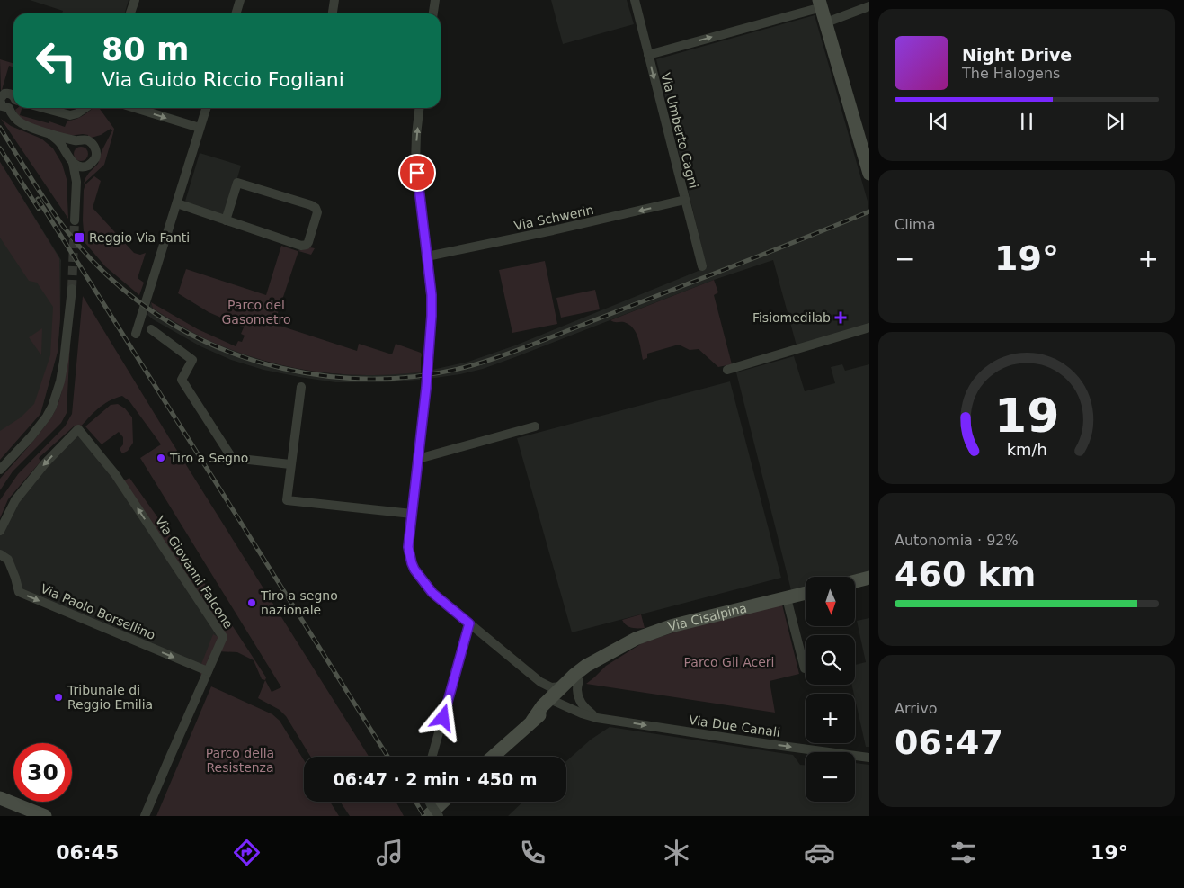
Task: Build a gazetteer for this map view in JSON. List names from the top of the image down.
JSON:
{
  "streets": {
    "main road": ["Via Cisalpina"],
    "street": [
      "Via Umberto Cagni",
      "Via Schwerin",
      "Via Giovanni Falcone",
      "Via Paolo Borsellino",
      "Via Due Canali"
    ]
  },
  "crossings": [
    ["Via Umberto Cagni", "Via Schwerin"],
    ["Via Giovanni Falcone", "Via Paolo Borsellino"],
    ["Via Cisalpina", "Via Due Canali"]
  ],
  "one_way": [
    "Via Umberto Cagni",
    "Via Schwerin",
    "Via Paolo Borsellino",
    "Via Due Canali"
  ],
  "parks": ["Parco del Gasometro", "Parco Gli Aceri", "Parco della Resistenza"],
  "places": {
    "transit": ["Reggio Via Fanti"],
    "health": ["Fisiomedilab"],
    "other": ["Tiro a Segno", "Tiro a segno nazionale", "Tribunale di Reggio Emilia"]
  },
  "north": "bottom",
  "page": {
    "turn": ["80 m", "Via Guido Riccio Fogliani"],
    "song": ["Night Drive", "The Halogens"],
    "tile": [
      "Clima",
      ["Autonomia · 92%", "460 km"],
      ["Arrivo", "06:47"]
    ],
    "heat": ["−", "19°", "+"],
    "map_buttons": ["+", "−"],
    "limit": "30",
    "trip": "06:47 · 2 min · 450 m",
    "tabs": ["06:45", "19°"],
    "gauge": ["19", "km/h"]
  }
}
